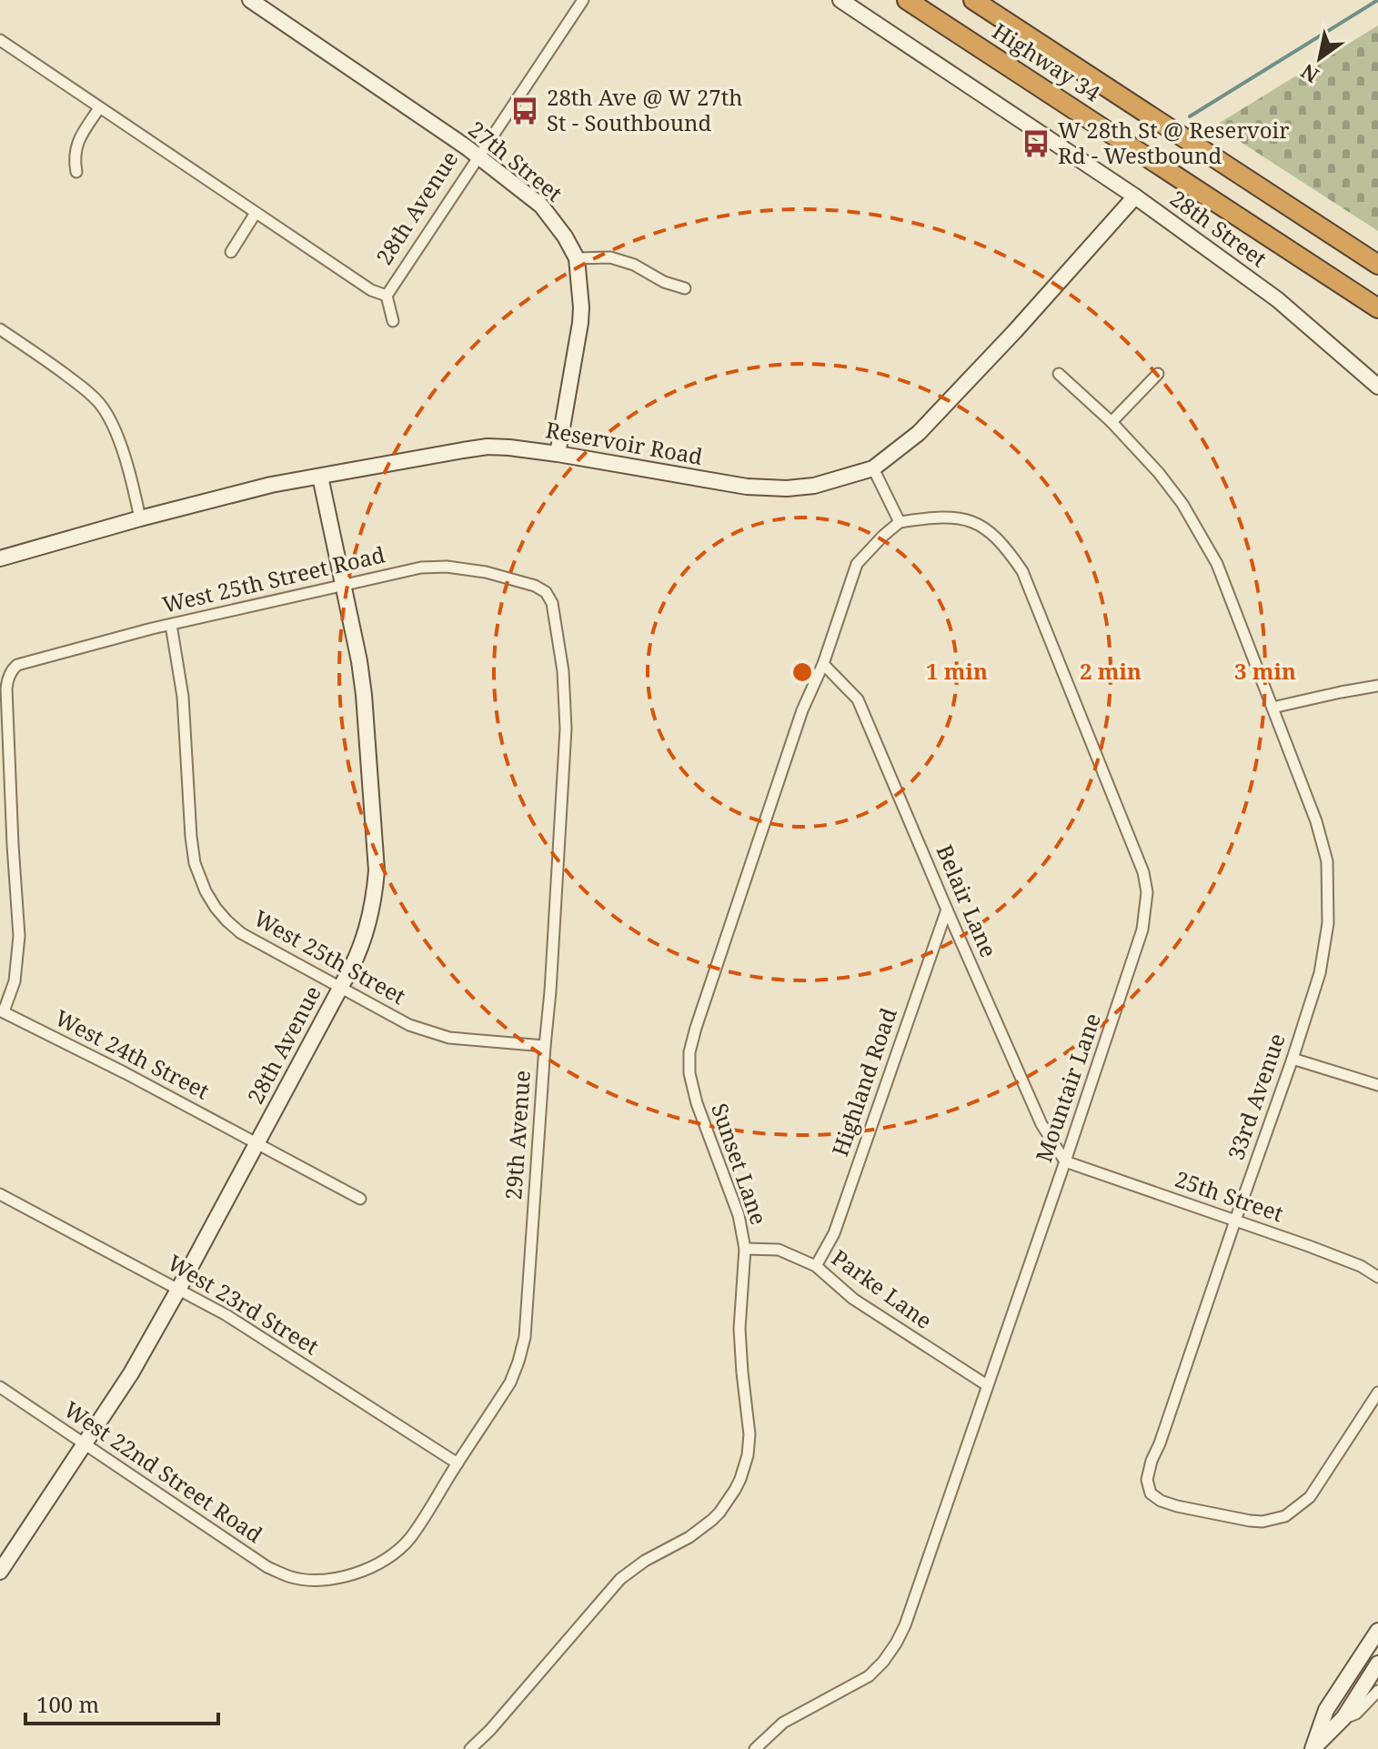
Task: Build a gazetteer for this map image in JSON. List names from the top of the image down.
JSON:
{
  "streets": {
    "highway": ["Highway 34"],
    "street": [
      "27th Street",
      "28th Avenue",
      "28th Street",
      "Reservoir Road",
      "West 25th Street Road",
      "Belair Lane",
      "West 25th Street",
      "West 24th Street",
      "Highland Road",
      "Mountair Lane",
      "33rd Avenue",
      "29th Avenue",
      "Sunset Lane",
      "25th Street",
      "Parke Lane",
      "West 23rd Street",
      "West 22nd Street Road"
    ]
  },
  "crossings": [
    ["27th Street", "28th Avenue"],
    ["27th Street", "Reservoir Road"],
    ["28th Avenue", "Reservoir Road"],
    ["28th Avenue", "West 25th Street Road"],
    ["28th Avenue", "West 25th Street"],
    ["28th Avenue", "West 24th Street"],
    ["28th Avenue", "West 23rd Street"],
    ["28th Avenue", "West 22nd Street Road"],
    ["28th Street", "Reservoir Road"],
    ["West 25th Street Road", "West 25th Street"],
    ["West 25th Street Road", "West 24th Street"],
    ["West 25th Street Road", "29th Avenue"],
    ["Belair Lane", "Highland Road"],
    ["Belair Lane", "Mountair Lane"],
    ["Belair Lane", "Sunset Lane"],
    ["Belair Lane", "25th Street"],
    ["West 25th Street", "29th Avenue"],
    ["Highland Road", "Parke Lane"],
    ["Mountair Lane", "Sunset Lane"],
    ["Mountair Lane", "25th Street"],
    ["Mountair Lane", "Parke Lane"],
    ["33rd Avenue", "25th Street"],
    ["29th Avenue", "West 23rd Street"],
    ["29th Avenue", "West 22nd Street Road"],
    ["Sunset Lane", "Parke Lane"]
  ],
  "places": {
    "bus stop": ["28th Ave @ W 27th St - Southbound", "W 28th St @ Reservoir Rd - Westbound"]
  },
  "scale_bar": "100 m",
  "north": "bottom left",
  "rings": ["1 min", "2 min", "3 min"]
}
